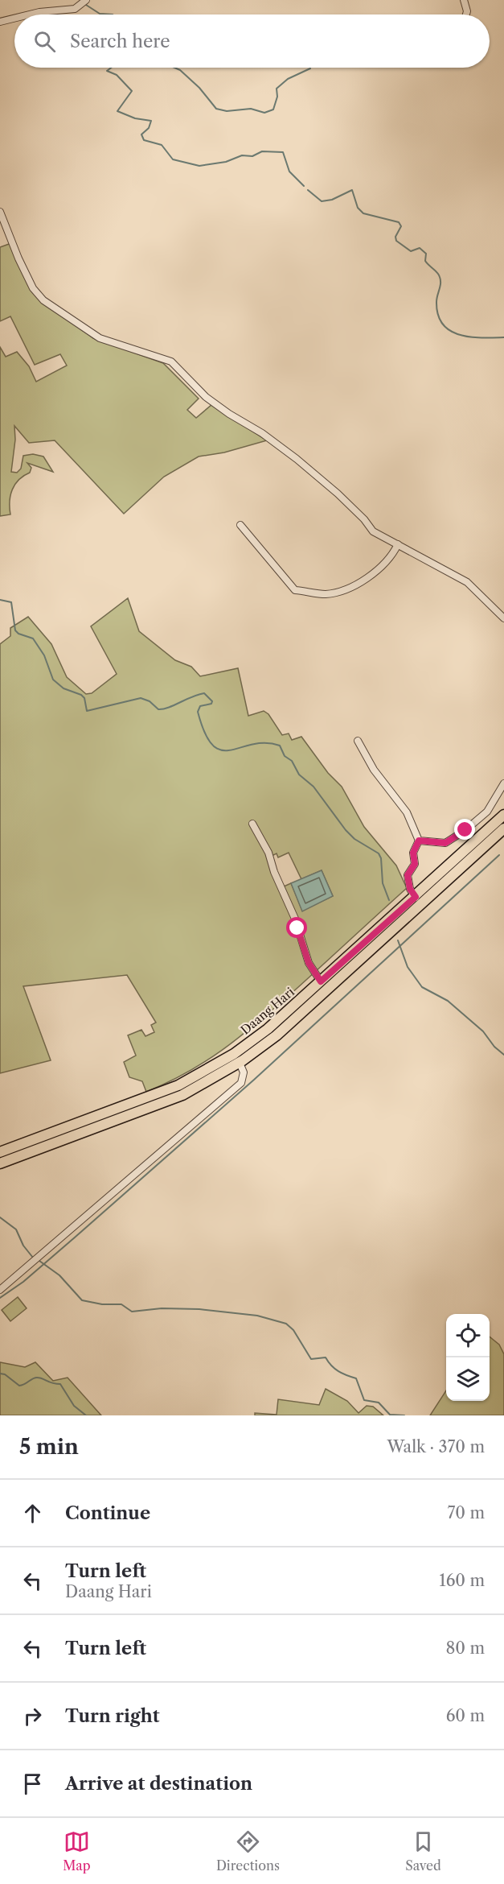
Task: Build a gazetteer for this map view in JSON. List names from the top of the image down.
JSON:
{
  "streets": {
    "main road": ["Daang Hari"]
  },
  "page": {
    "search": "Search here",
    "heading": ["5 min", "Walk · 370 m"],
    "list": [
      ["Continue", "70 m"],
      ["Turn left", "Daang Hari", "160 m"],
      ["Turn left", "80 m"],
      ["Turn right", "60 m"],
      "Arrive at destination"
    ],
    "nav": ["Map", "Directions", "Saved"]
  }
}
